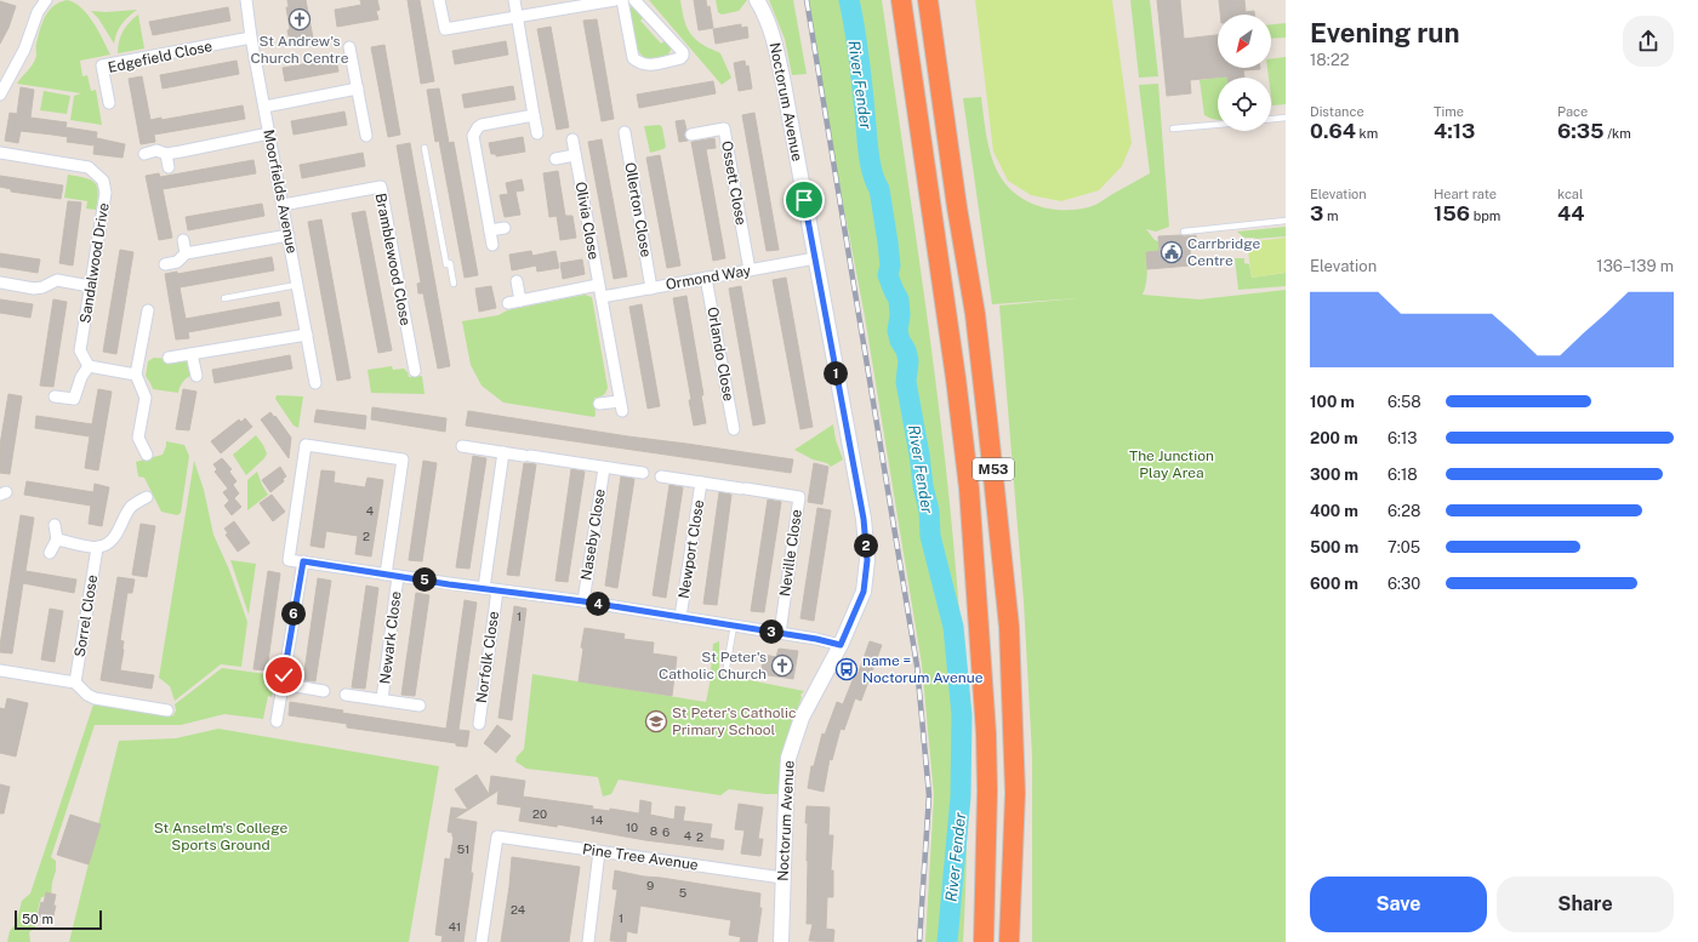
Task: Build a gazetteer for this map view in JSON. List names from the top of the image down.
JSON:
{
  "streets": {
    "highway": ["M53"],
    "street": [
      "Edgefield Close",
      "Noctorum Avenue",
      "Ossett Close",
      "Moorfields Avenue",
      "Ollerton Close",
      "Olivia Close",
      "Bramblewood Close",
      "Sandalwood Drive",
      "Ormond Way",
      "Orlando Close",
      "Naseby Close",
      "Newport Close",
      "Neville Close",
      "Sorrel Close",
      "Newark Close",
      "Norfolk Close",
      "Pine Tree Avenue"
    ]
  },
  "crossings": [
    ["Edgefield Close", "Moorfields Avenue"],
    ["Noctorum Avenue", "Ormond Way"],
    ["Noctorum Avenue", "Pine Tree Avenue"],
    ["Ossett Close", "Ormond Way"],
    ["Moorfields Avenue", "Bramblewood Close"],
    ["Ollerton Close", "Ormond Way"],
    ["Olivia Close", "Ormond Way"],
    ["Ormond Way", "Orlando Close"],
    ["Newport Close", "Neville Close"]
  ],
  "water": ["River Fender"],
  "parks": ["The Junction Play Area", "St Anselm's College Sports Ground"],
  "places": {
    "church": ["St Andrew's Church Centre", "St Peter's Catholic Church"],
    "public building": ["Carrbridge Centre"],
    "bus stop": ["name = Noctorum Avenue"],
    "school or university": ["St Peter's Catholic Primary School"]
  },
  "house_numbers": [
    "4",
    "2",
    "1",
    "20",
    "14",
    "10",
    "8",
    "6",
    "4",
    "2",
    "51",
    "9",
    "5",
    "24",
    "1",
    "41"
  ],
  "scale_bar": "50 m",
  "north": "bottom left",
  "page": {
    "heading": ["Evening run", "18:22"],
    "stats": [
      ["Distance", "0.64 km"],
      ["Time", "4:13"],
      ["Pace", "6:35 /km"],
      ["Elevation", "3 m"],
      ["Heart rate", "156 bpm"],
      ["kcal", "44"]
    ],
    "chart": ["Elevation", "136–139 m"],
    "pins": [
      "1",
      "2",
      "5",
      "4",
      "6",
      "3"
    ],
    "list": [
      {
        "name": "100 m",
        "note": "6:58"
      },
      {
        "name": "200 m",
        "note": "6:13"
      },
      {
        "name": "300 m",
        "note": "6:18"
      },
      {
        "name": "400 m",
        "note": "6:28"
      },
      {
        "name": "500 m",
        "note": "7:05"
      },
      {
        "name": "600 m",
        "note": "6:30"
      }
    ],
    "buttons": ["Save", "Share"],
    "scale": "50 m"
  }
}
